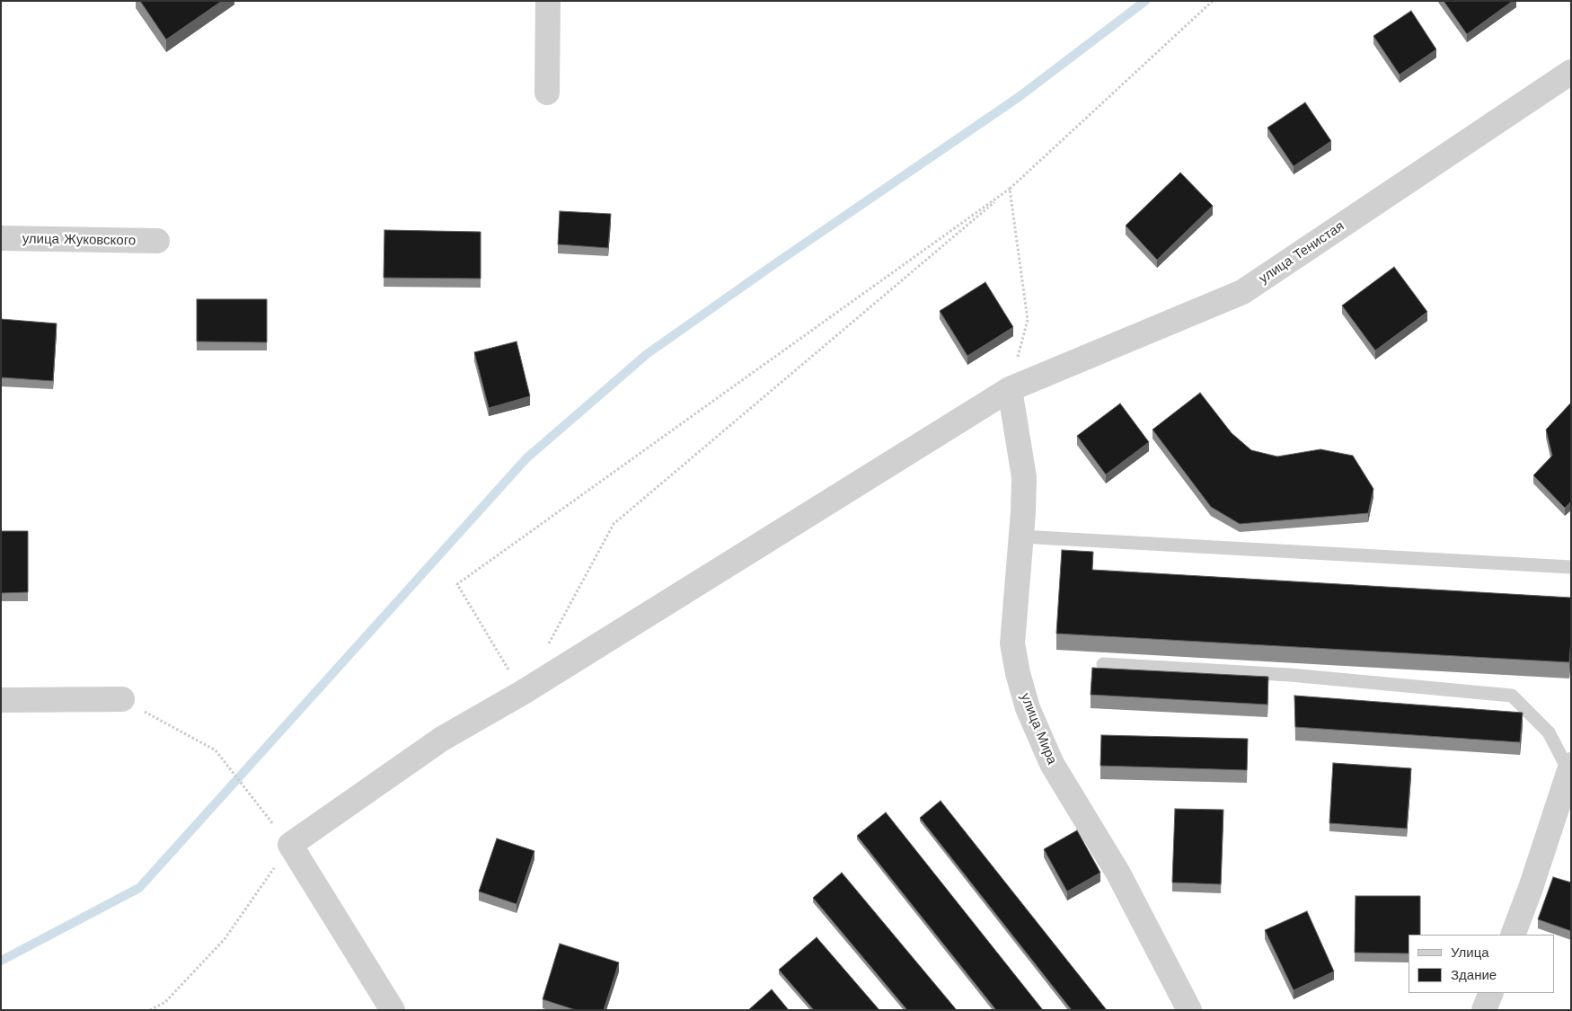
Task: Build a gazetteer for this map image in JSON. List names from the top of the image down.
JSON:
{
  "streets": {
    "street": ["улица Жуковского", "улица Тенистая", "улица Мира"]
  },
  "crossings": [
    ["улица Тенистая", "улица Мира"]
  ],
  "legend": ["Улица", "Здание"]
}
